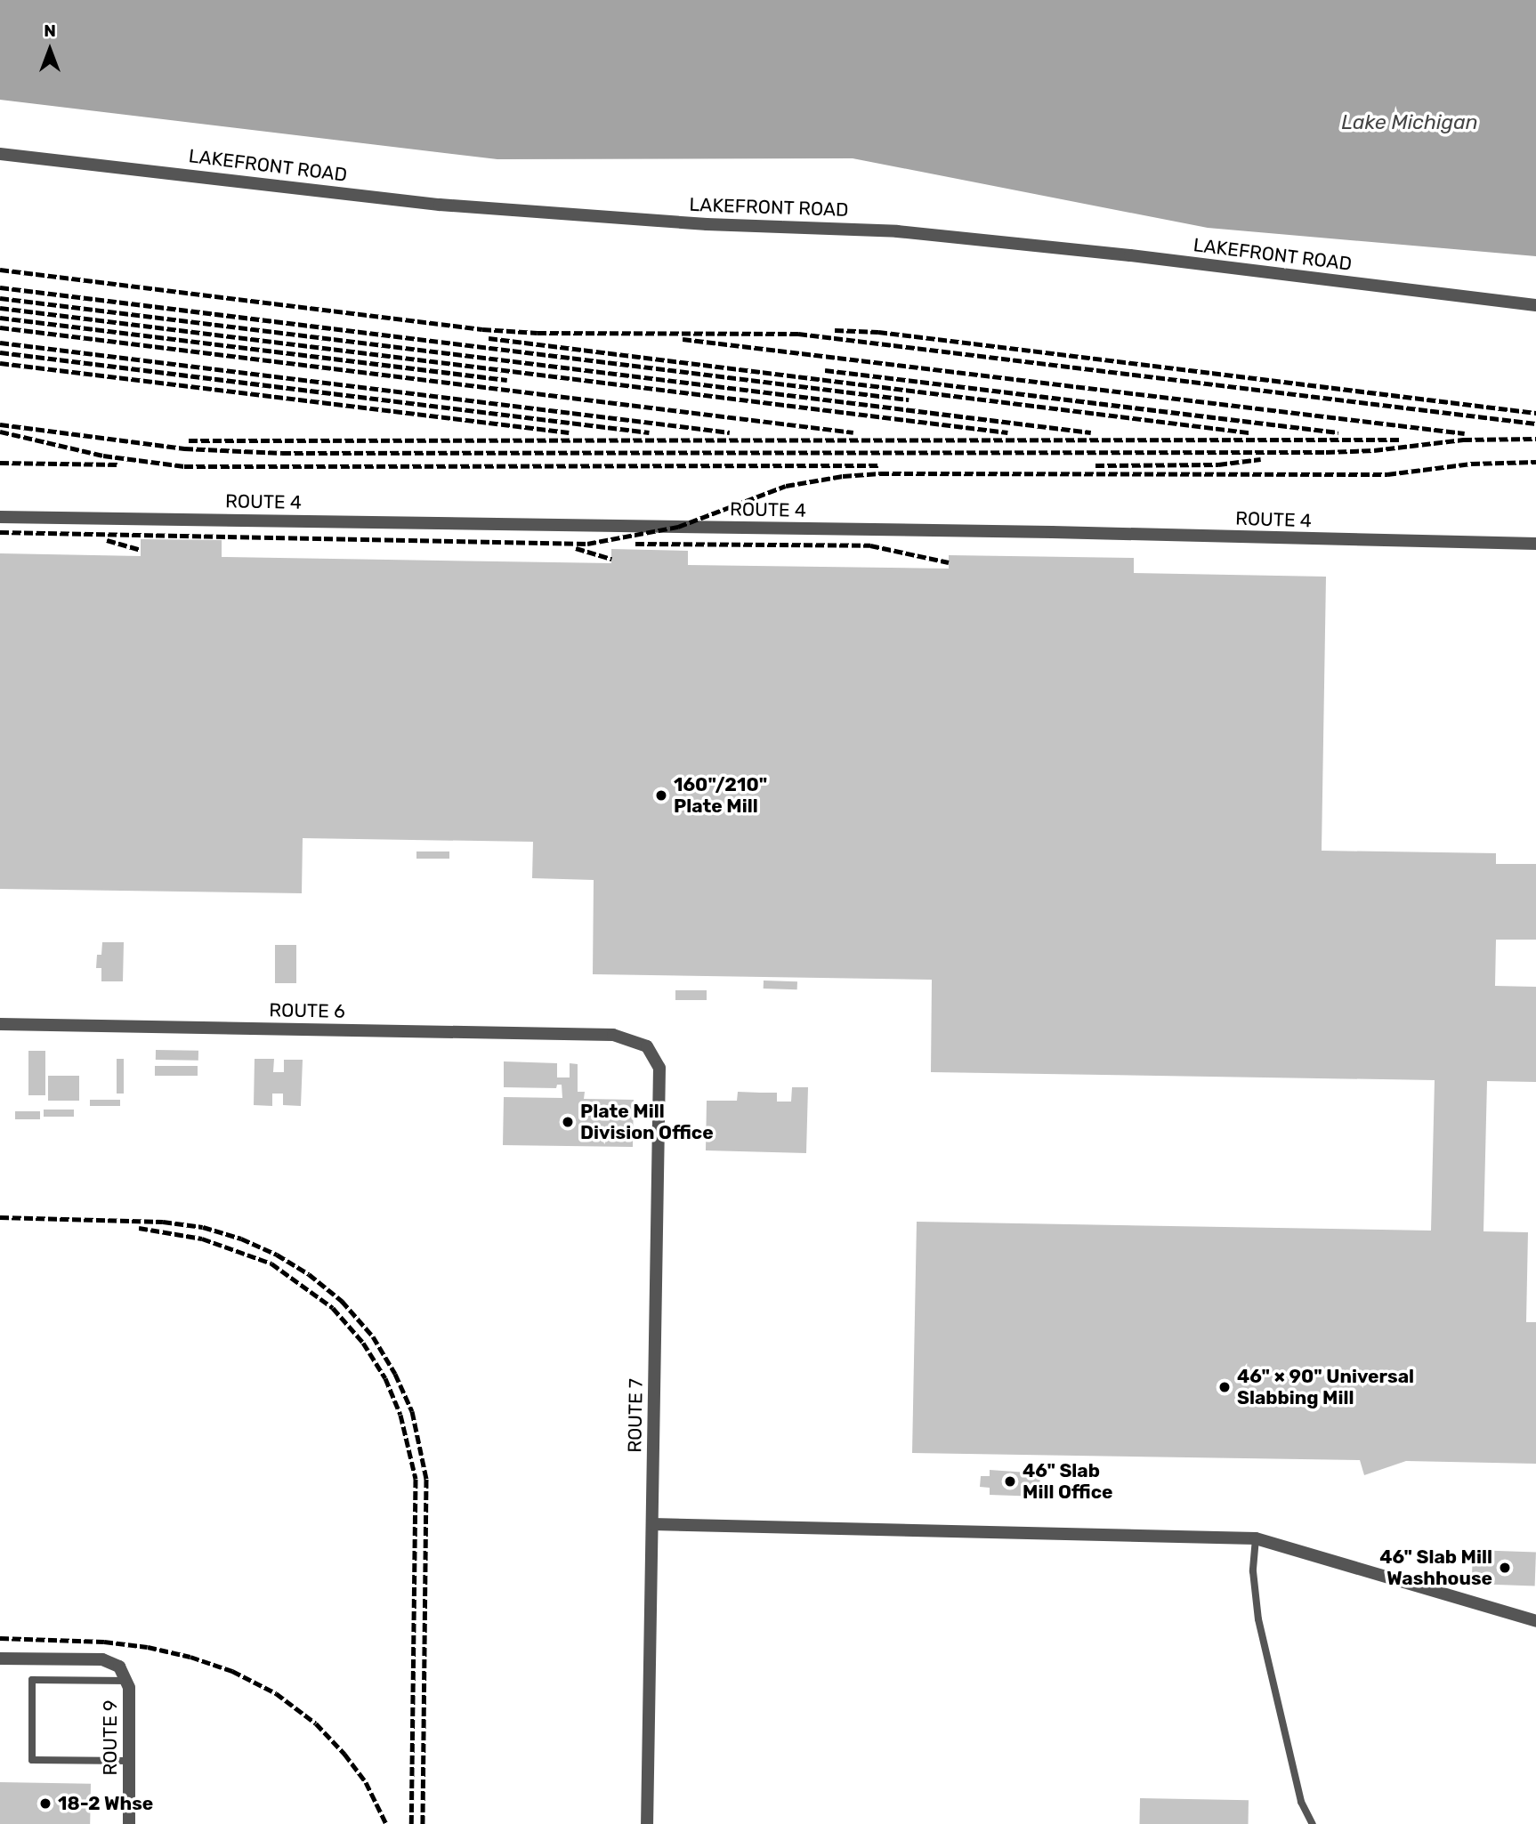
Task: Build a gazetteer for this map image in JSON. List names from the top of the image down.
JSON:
{
  "streets": {
    "street": [
      "LAKEFRONT ROAD",
      "ROUTE 4",
      "ROUTE 6",
      "ROUTE 7",
      "ROUTE 9"
    ]
  },
  "crossings": [
    ["ROUTE 6", "ROUTE 7"]
  ],
  "water": ["Lake Michigan"],
  "places": [
    "160\"/210\" Plate Mill",
    "Plate Mill Division Office",
    "46\" × 90\" Universal Slabbing Mill",
    "46\" Slab Mill Office",
    "46\" Slab Mill Washhouse",
    "18-2 Whse"
  ],
  "north": "top"
}
